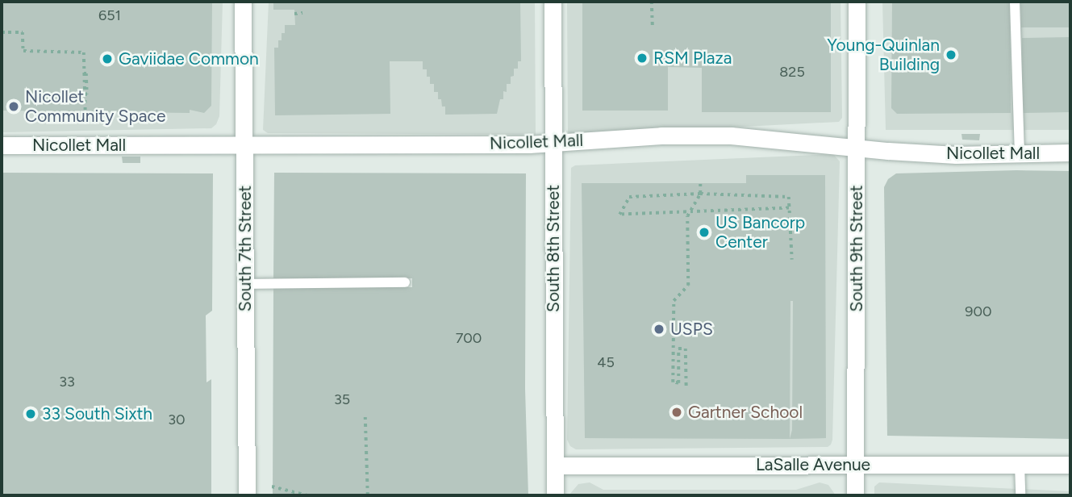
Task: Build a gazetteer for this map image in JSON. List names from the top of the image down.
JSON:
{
  "streets": {
    "street": [
      "Nicollet Mall",
      "South 7th Street",
      "South 8th Street",
      "South 9th Street",
      "LaSalle Avenue"
    ]
  },
  "crossings": [
    ["Nicollet Mall", "South 7th Street"],
    ["Nicollet Mall", "South 8th Street"],
    ["Nicollet Mall", "South 9th Street"],
    ["South 8th Street", "LaSalle Avenue"],
    ["South 9th Street", "LaSalle Avenue"]
  ],
  "places": [
    "Young-Quinlan Building",
    "RSM Plaza",
    "Gaviidae Common",
    "Nicollet Community Space",
    "US Bancorp Center",
    "USPS",
    "Gartner School",
    "33 South Sixth"
  ],
  "house_numbers": [
    "651",
    "825",
    "900",
    "700",
    "45",
    "33",
    "35",
    "30"
  ]
}
